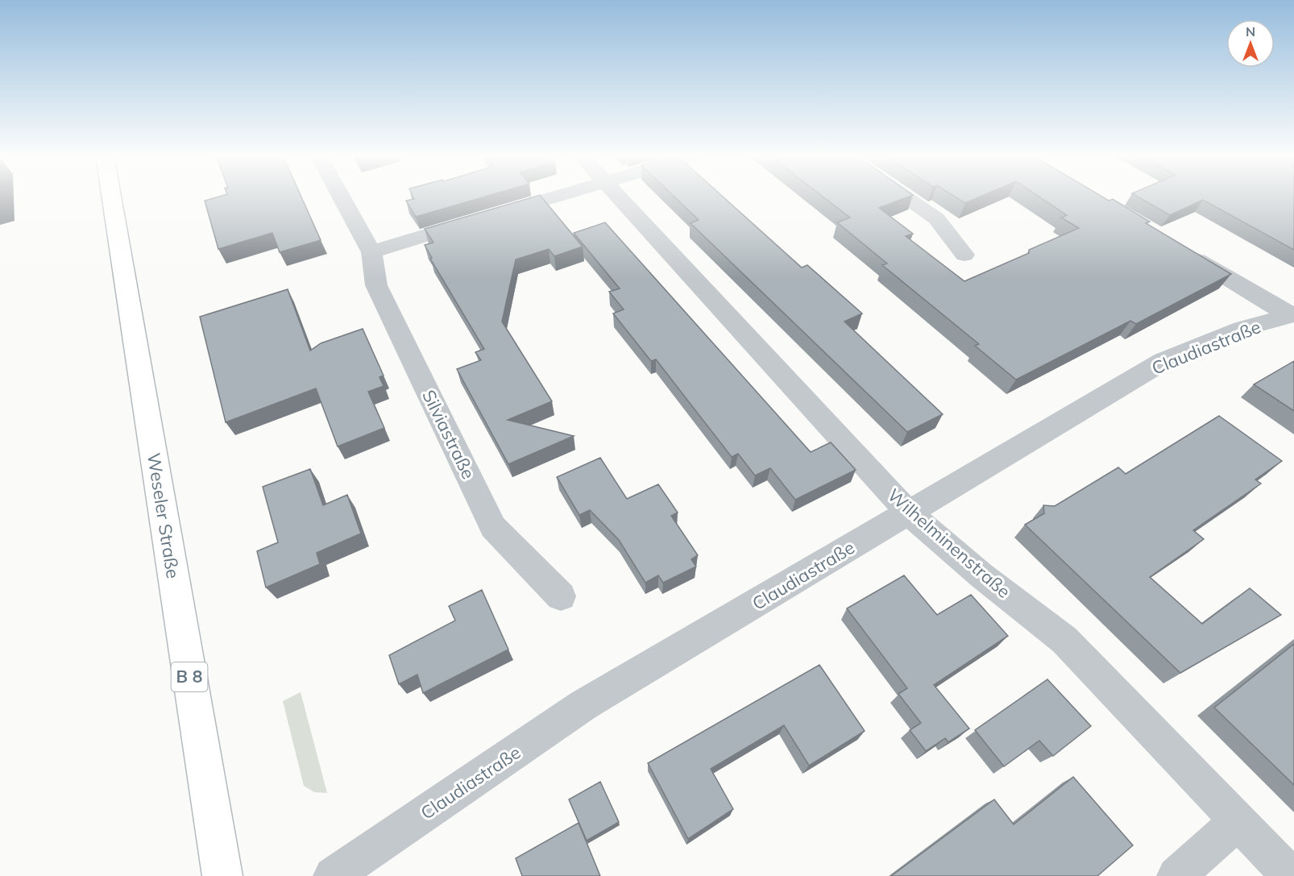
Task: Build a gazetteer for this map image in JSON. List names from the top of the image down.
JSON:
{
  "streets": {
    "main road": ["Weseler Straße", "B 8"],
    "street": ["Claudiastraße", "Silviastraße", "Wilhelminenstraße"]
  },
  "crossings": [
    ["Claudiastraße", "Wilhelminenstraße"]
  ],
  "north": "top"
}
